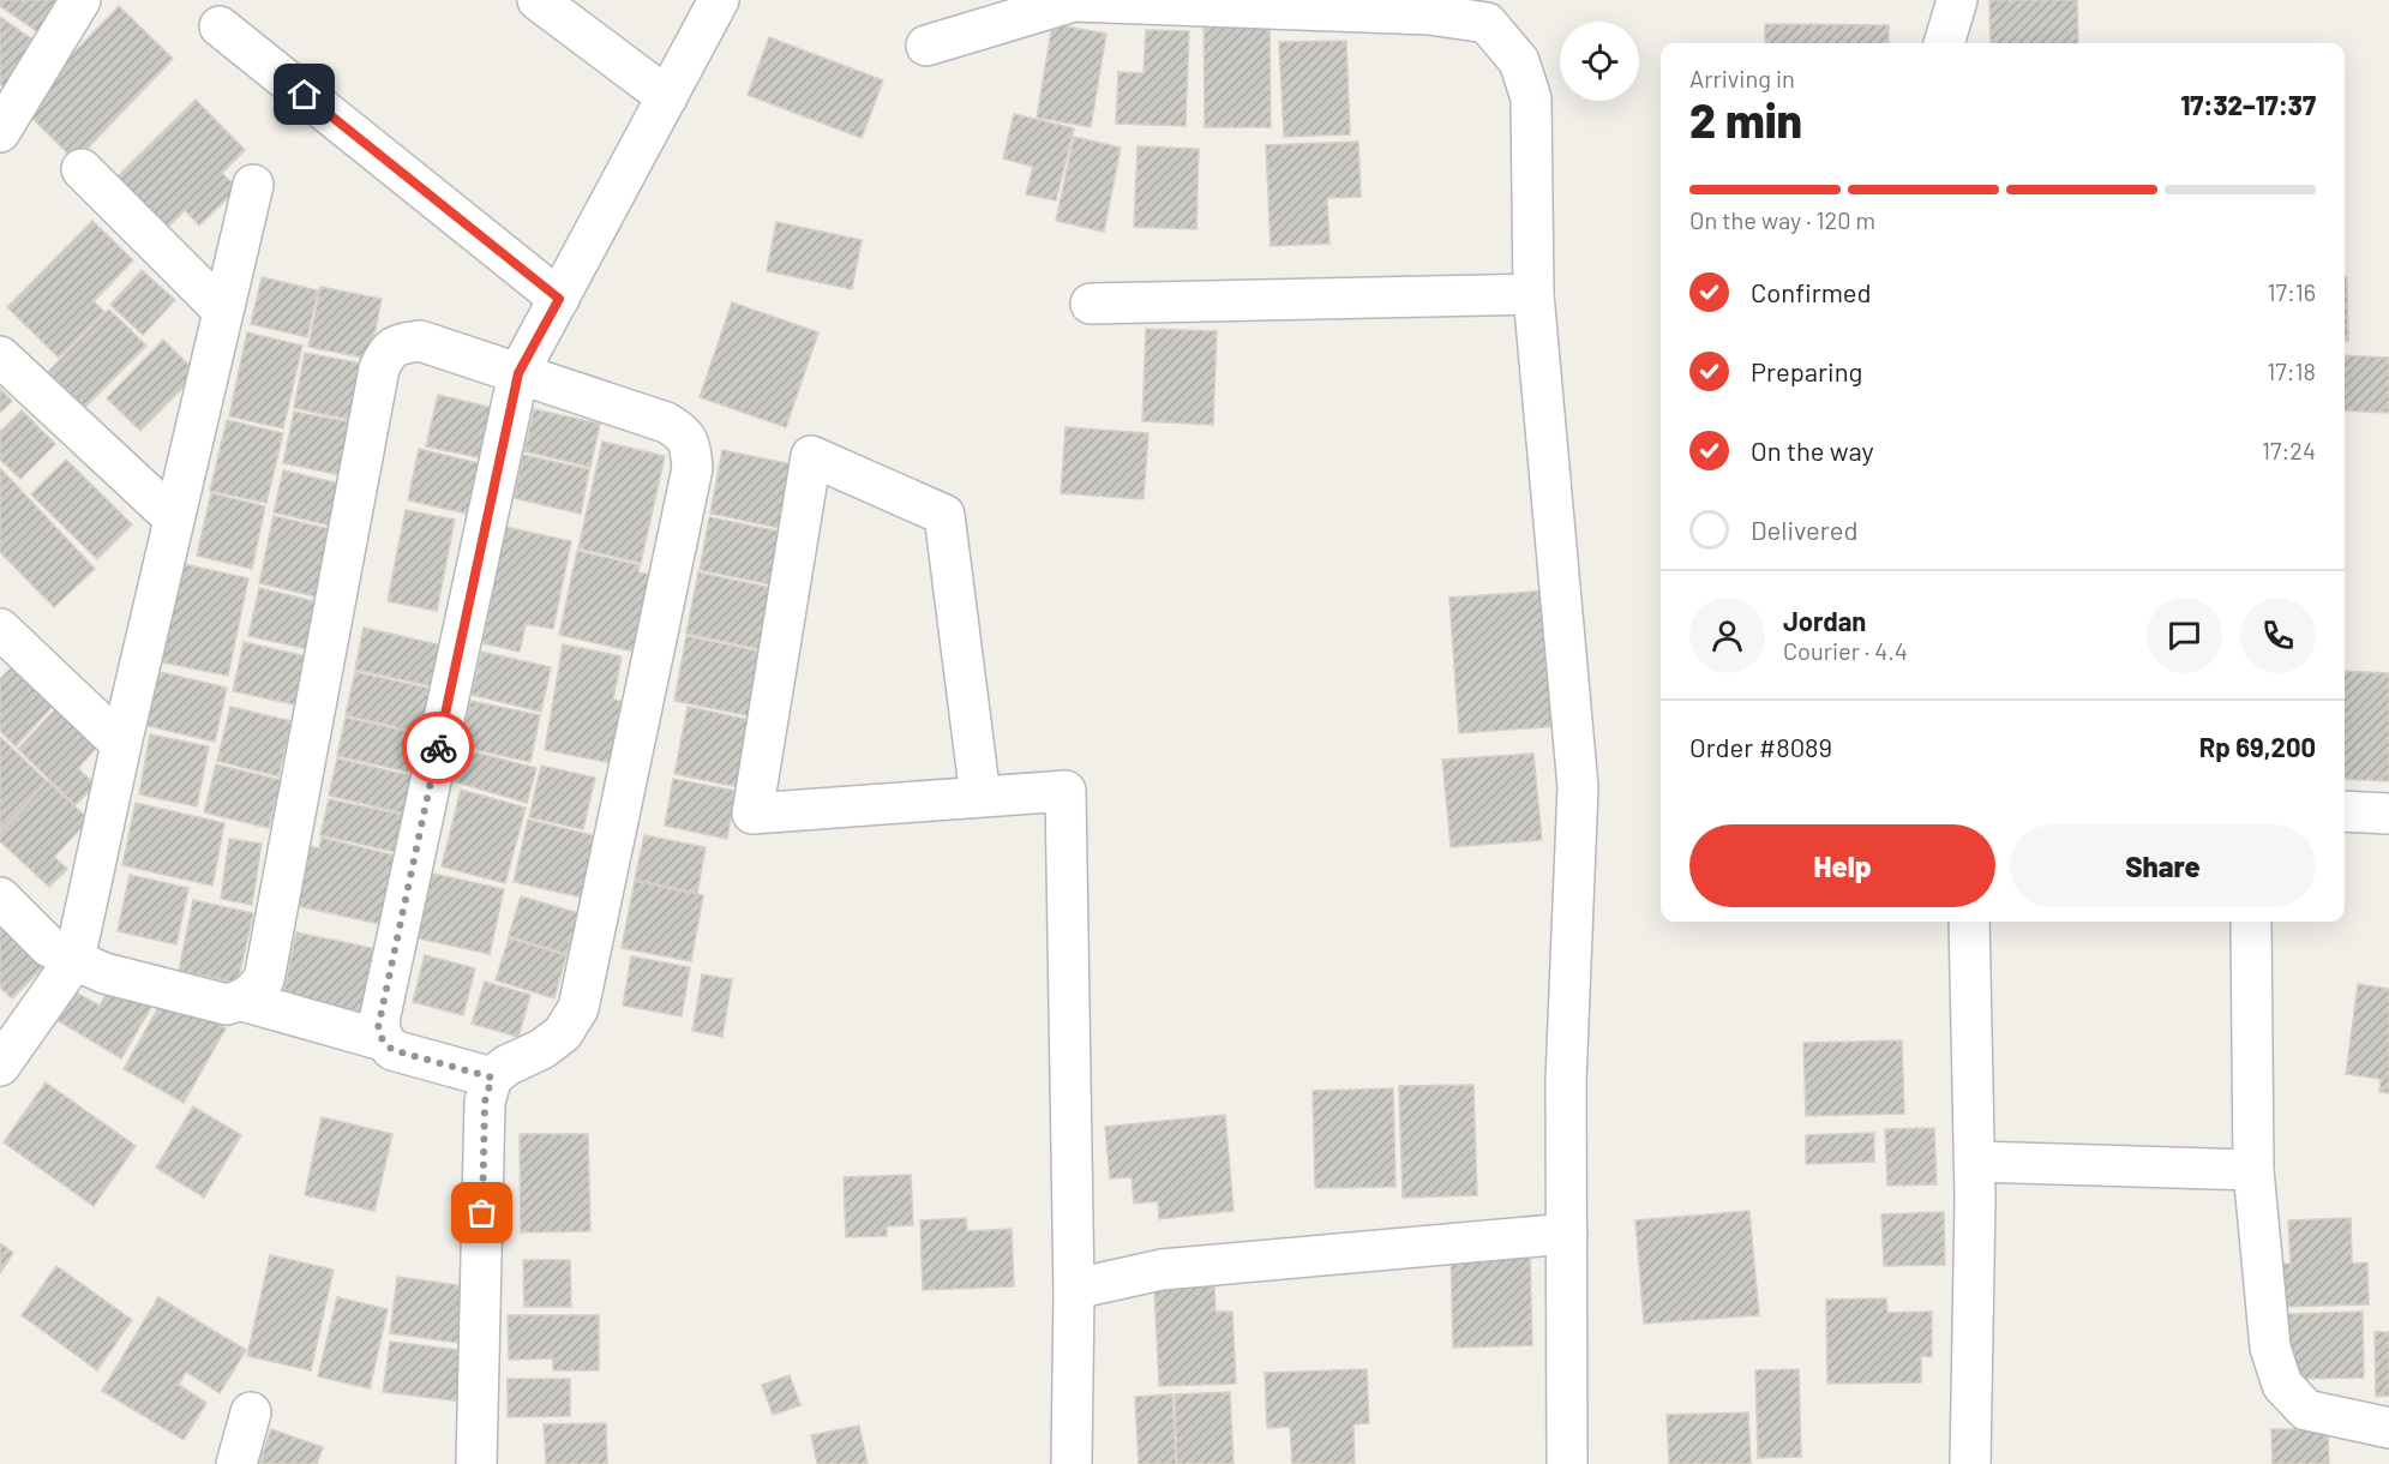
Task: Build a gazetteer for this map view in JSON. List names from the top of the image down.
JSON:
{
  "page": {
    "heading": ["2 min", "Arriving in", "17:32–17:37"],
    "panel": [
      "Jordan",
      "Courier · 4.4",
      "Order #8089",
      "Rp 69,200"
    ],
    "bar": "On the way · 120 m",
    "list": [
      ["Confirmed", "17:16"],
      ["Preparing", "17:18"],
      ["On the way", "17:24"],
      "Delivered"
    ],
    "buttons": ["Help", "Share"]
  }
}
